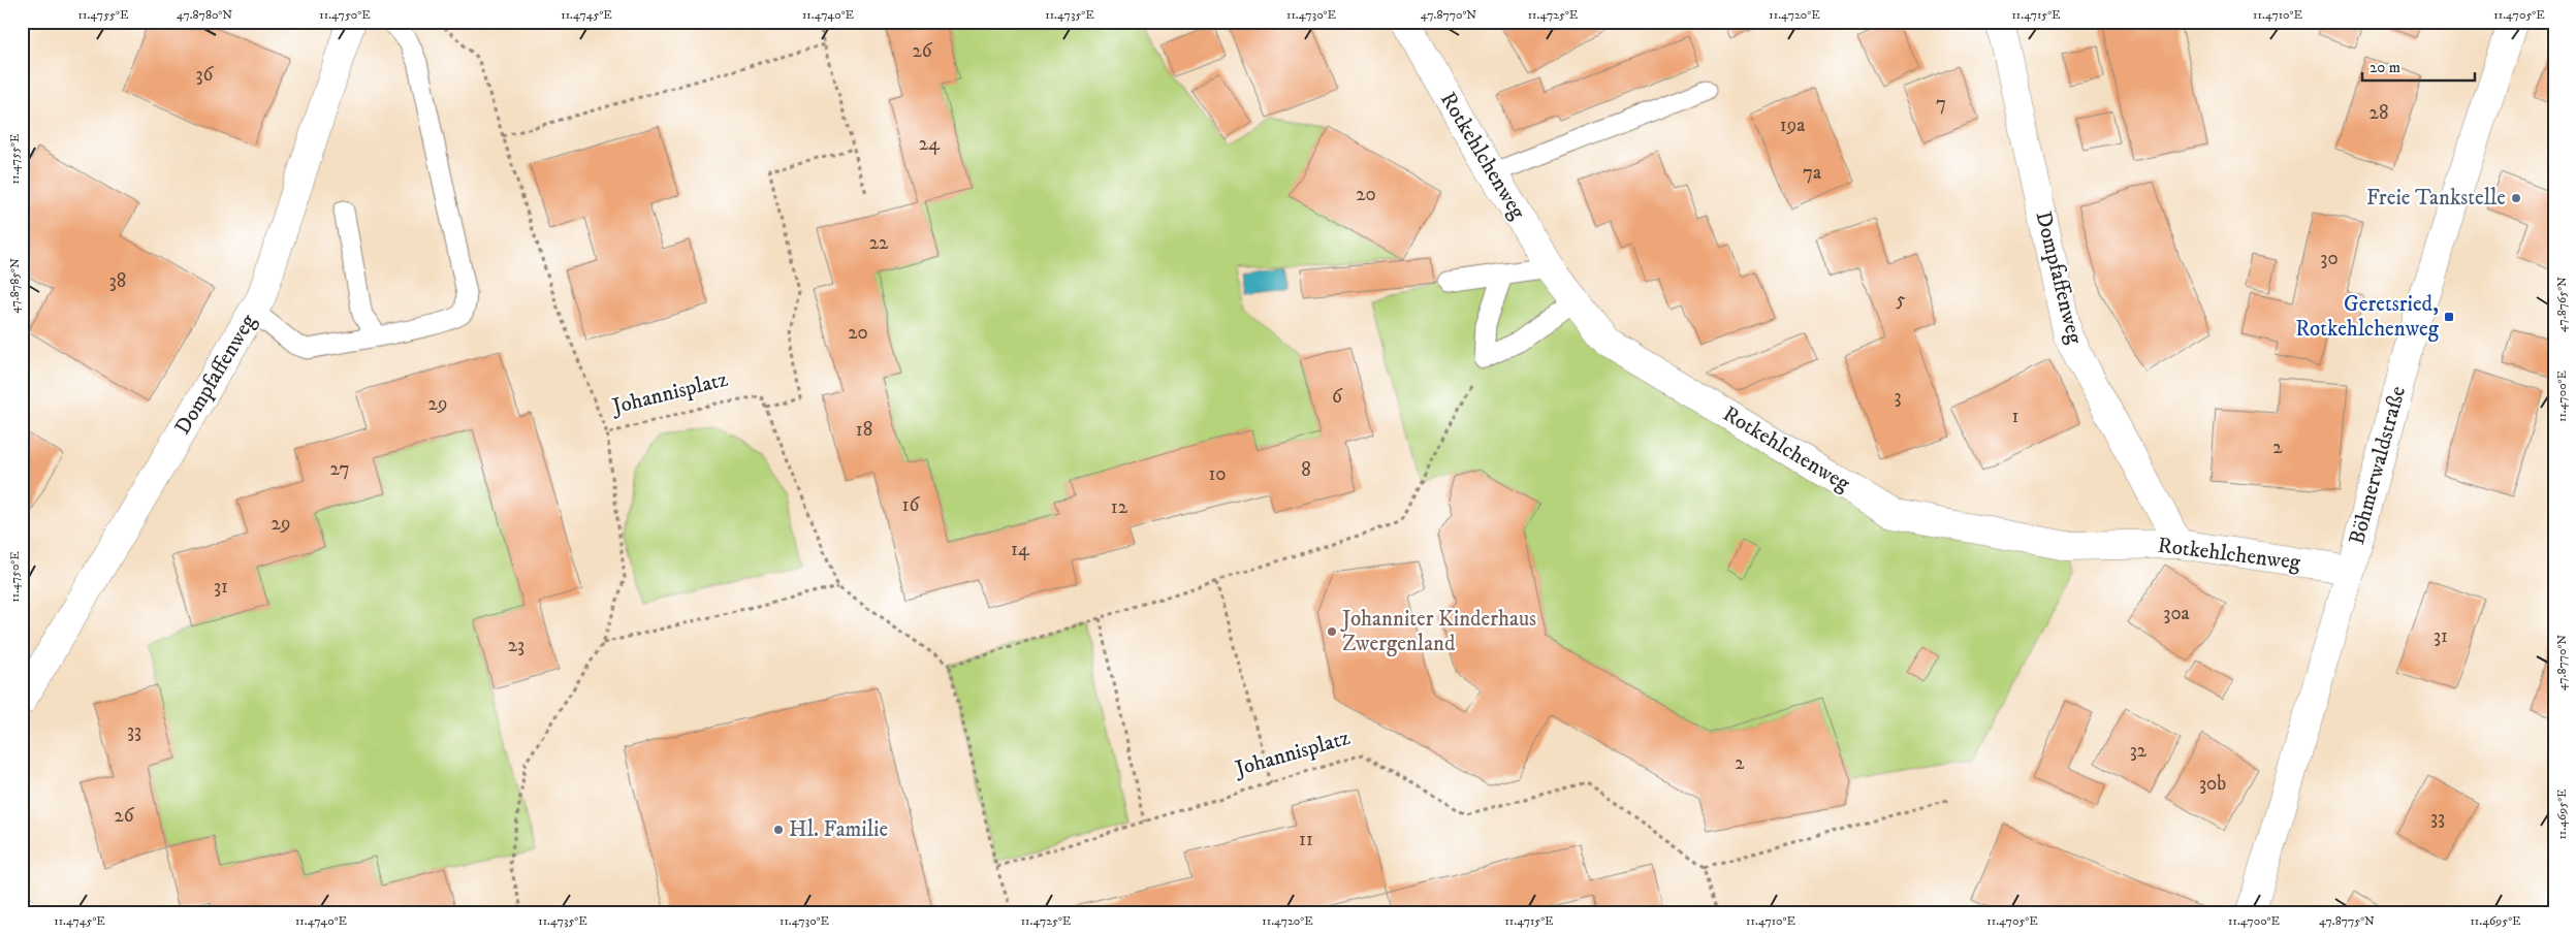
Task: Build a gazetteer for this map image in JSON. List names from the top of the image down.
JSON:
{
  "streets": {
    "street": ["Rotkehlchenweg", "Dompfaffenweg", "Böhmerwaldstraße"],
    "path": ["Johannisplatz"]
  },
  "crossings": [
    ["Rotkehlchenweg", "Dompfaffenweg"],
    ["Rotkehlchenweg", "Böhmerwaldstraße"]
  ],
  "places": {
    "other": ["Freie Tankstelle", "Johanniter Kinderhaus Zwergenland", "Hl. Familie"],
    "transit": ["Geretsried, Rotkehlchenweg"]
  },
  "house_numbers": [
    "26",
    "36",
    "7",
    "28",
    "19a",
    "24",
    "7a",
    "20",
    "22",
    "30",
    "38",
    "5",
    "20",
    "6",
    "3",
    "29",
    "1",
    "18",
    "2",
    "27",
    "8",
    "10",
    "16",
    "12",
    "29",
    "14",
    "31",
    "30a",
    "31",
    "23",
    "33",
    "32",
    "2",
    "30b",
    "26",
    "33",
    "11"
  ],
  "scale_bar": "20 m",
  "coordinates": [
    "11.4755°E",
    "47.8780°N",
    "11.4750°E",
    "11.4745°E",
    "11.4740°E",
    "11.4735°E",
    "11.4730°E",
    "47.8770°N",
    "11.4725°E",
    "11.4720°E",
    "11.4715°E",
    "11.4710°E",
    "11.4705°E",
    "47.8785°N",
    "47.8765°N",
    "11.4700°E",
    "11.4695°E",
    "47.8775°N"
  ]
}
